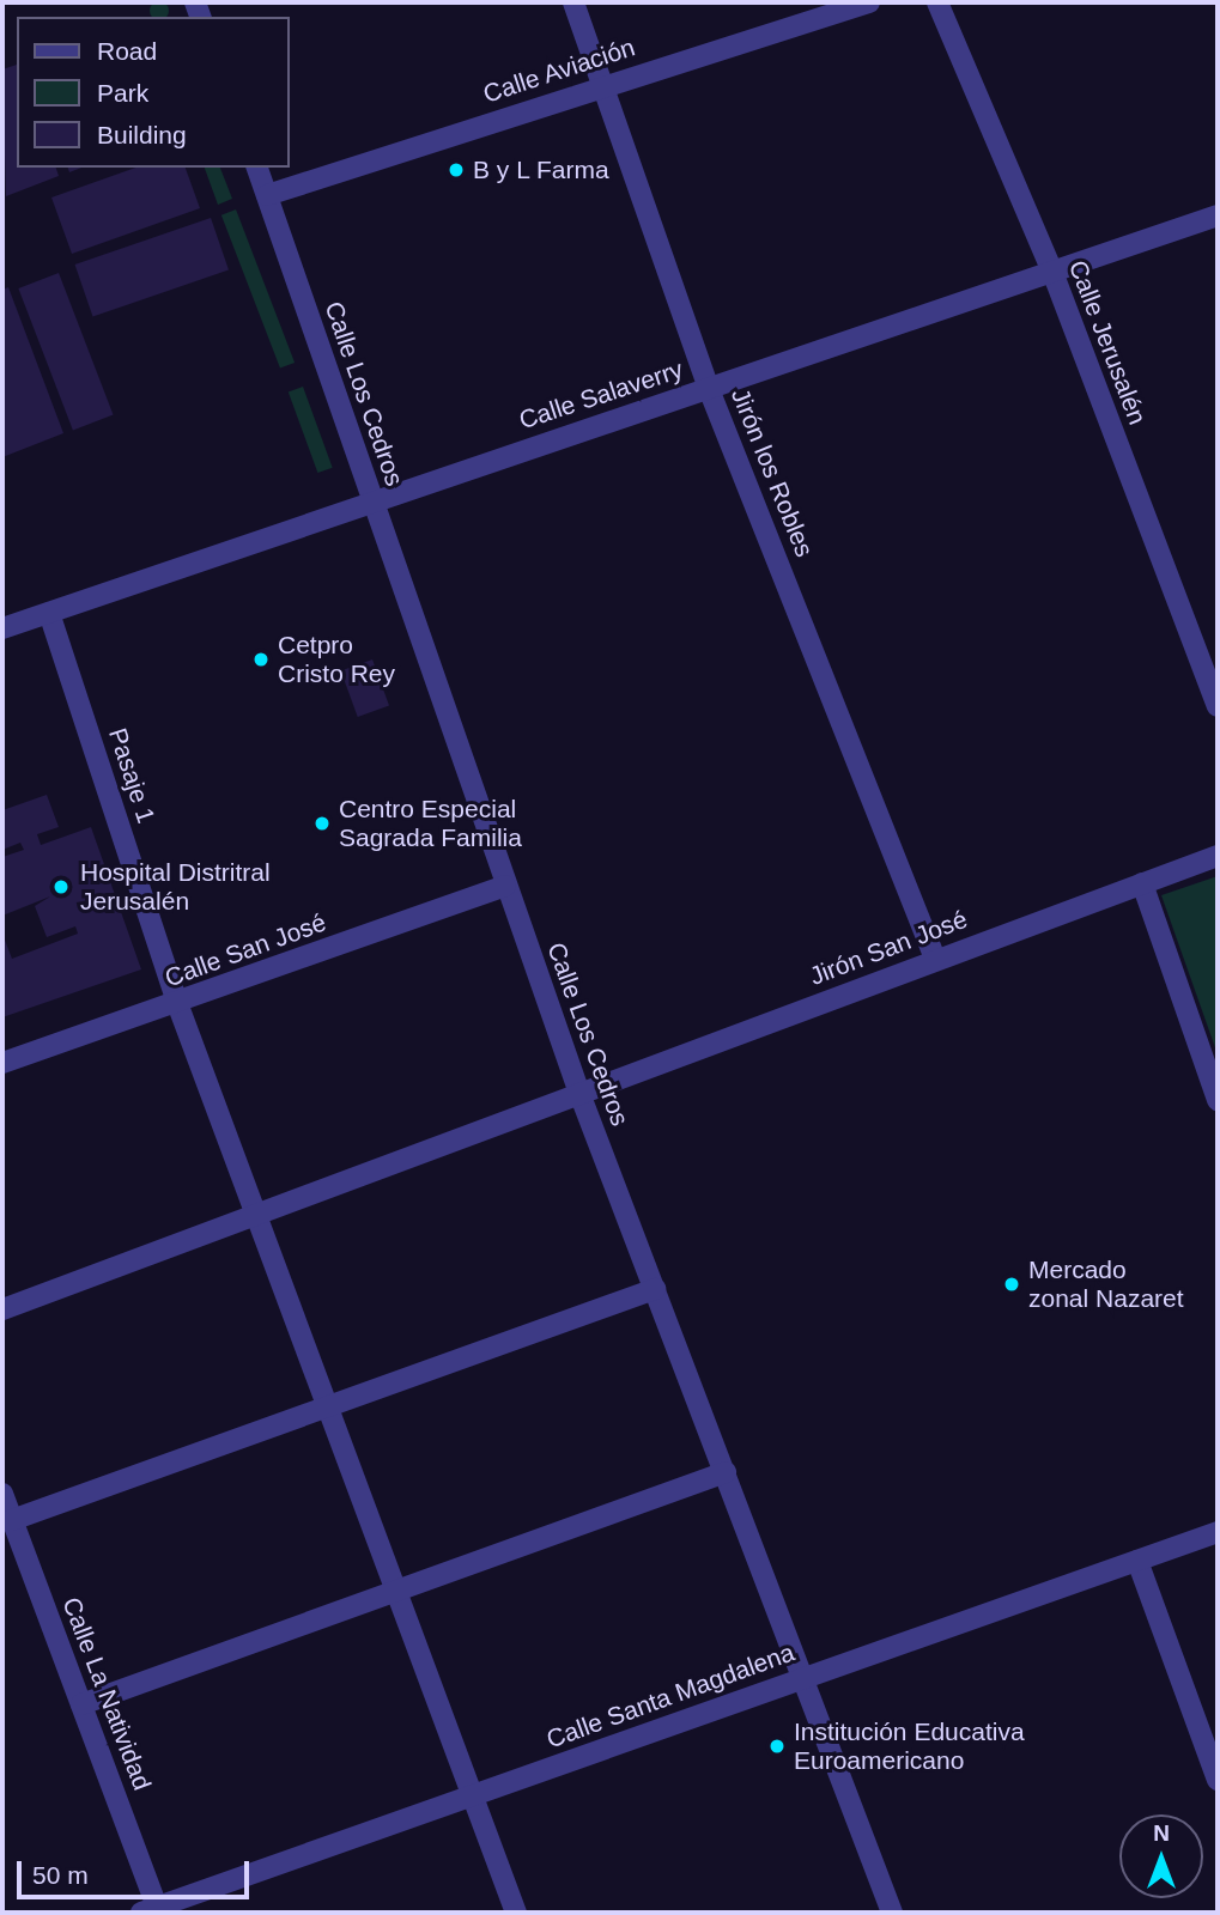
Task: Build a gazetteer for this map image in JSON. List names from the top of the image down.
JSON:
{
  "streets": {
    "street": [
      "Calle Aviación",
      "Calle Jerusalén",
      "Calle Los Cedros",
      "Calle Salaverry",
      "Jirón los Robles",
      "Pasaje 1",
      "Jirón San José",
      "Calle San José",
      "Calle La Natividad",
      "Calle Santa Magdalena"
    ]
  },
  "crossings": [
    ["Calle Aviación", "Calle Los Cedros"],
    ["Calle Aviación", "Jirón los Robles"],
    ["Calle Jerusalén", "Calle Salaverry"],
    ["Calle Los Cedros", "Calle Salaverry"],
    ["Calle Los Cedros", "Jirón San José"],
    ["Calle Los Cedros", "Calle San José"],
    ["Calle Los Cedros", "Calle Santa Magdalena"],
    ["Calle Salaverry", "Jirón los Robles"],
    ["Calle Salaverry", "Pasaje 1"],
    ["Jirón los Robles", "Jirón San José"],
    ["Pasaje 1", "Jirón San José"],
    ["Pasaje 1", "Calle San José"],
    ["Pasaje 1", "Calle Santa Magdalena"],
    ["Calle La Natividad", "Calle Santa Magdalena"]
  ],
  "places": [
    "B y L Farma",
    "Cetpro Cristo Rey",
    "Centro Especial Sagrada Familia",
    "Hospital Distritral Jerusalén",
    "Mercado zonal Nazaret",
    "Institución Educativa Euroamericano"
  ],
  "legend": ["Road", "Park", "Building"],
  "scale_bar": "50 m",
  "north": "top"
}
